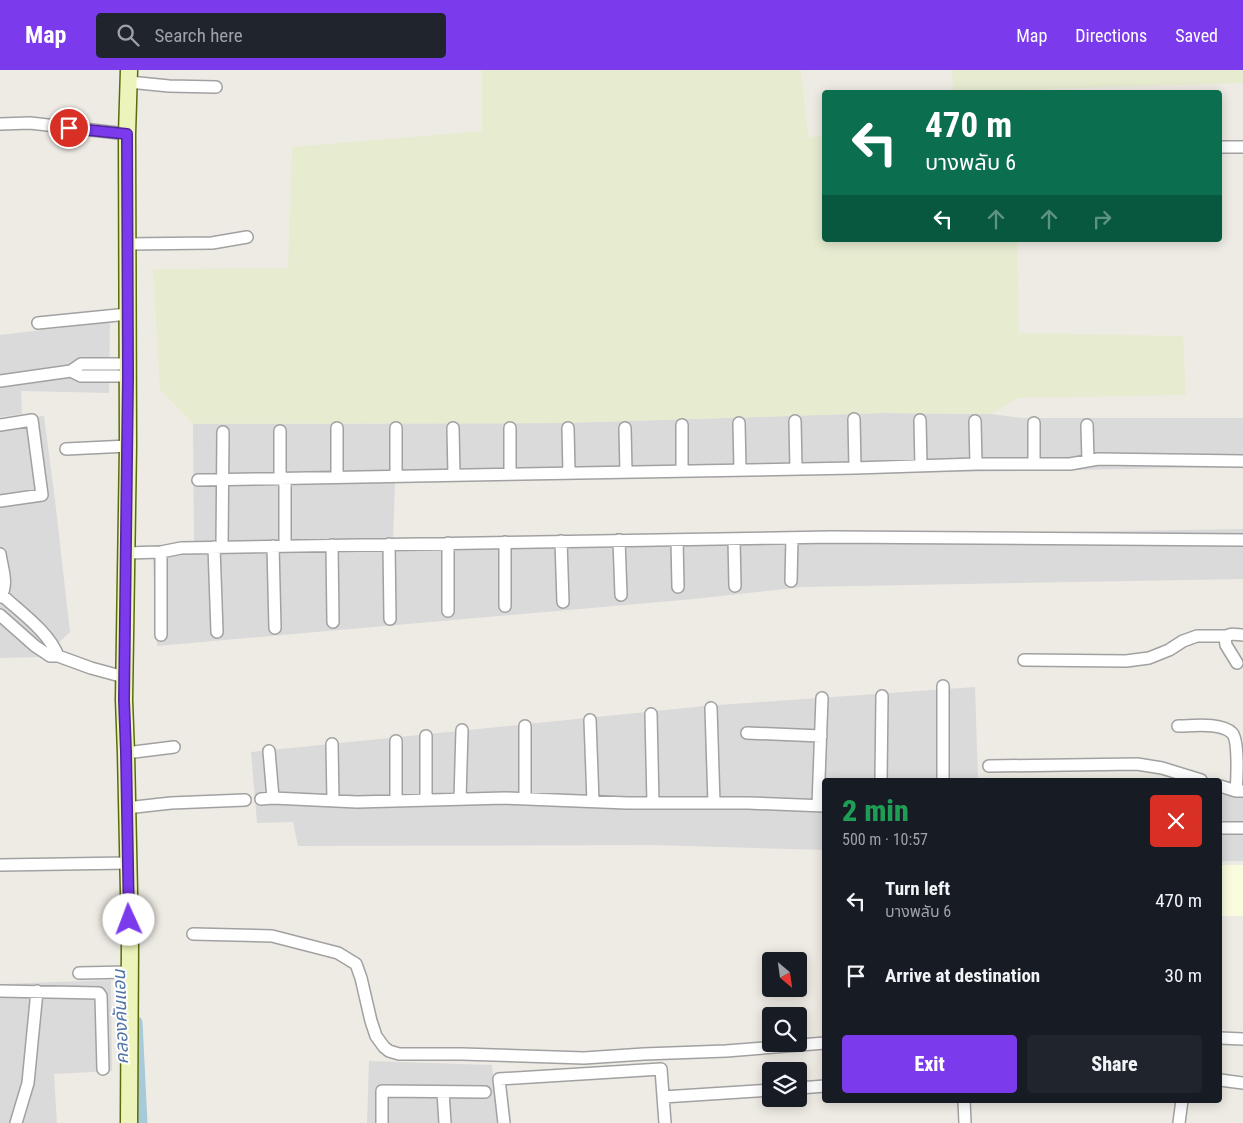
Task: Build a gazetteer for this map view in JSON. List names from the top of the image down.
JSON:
{
  "water": ["คลองคันแอน"],
  "north": "bottom right",
  "page": {
    "header": "Map",
    "search": "Search here",
    "nav": ["Map", "Directions", "Saved"],
    "turn": ["470 m", "บางพลับ 6"],
    "heading": ["2 min", "500 m · 10:57"],
    "list": [
      {
        "name": "Turn left",
        "note": "บางพลับ 6",
        "value": "470 m"
      },
      {
        "name": "Arrive at destination",
        "value": "30 m"
      }
    ],
    "buttons": ["Exit", "Share"]
  }
}
